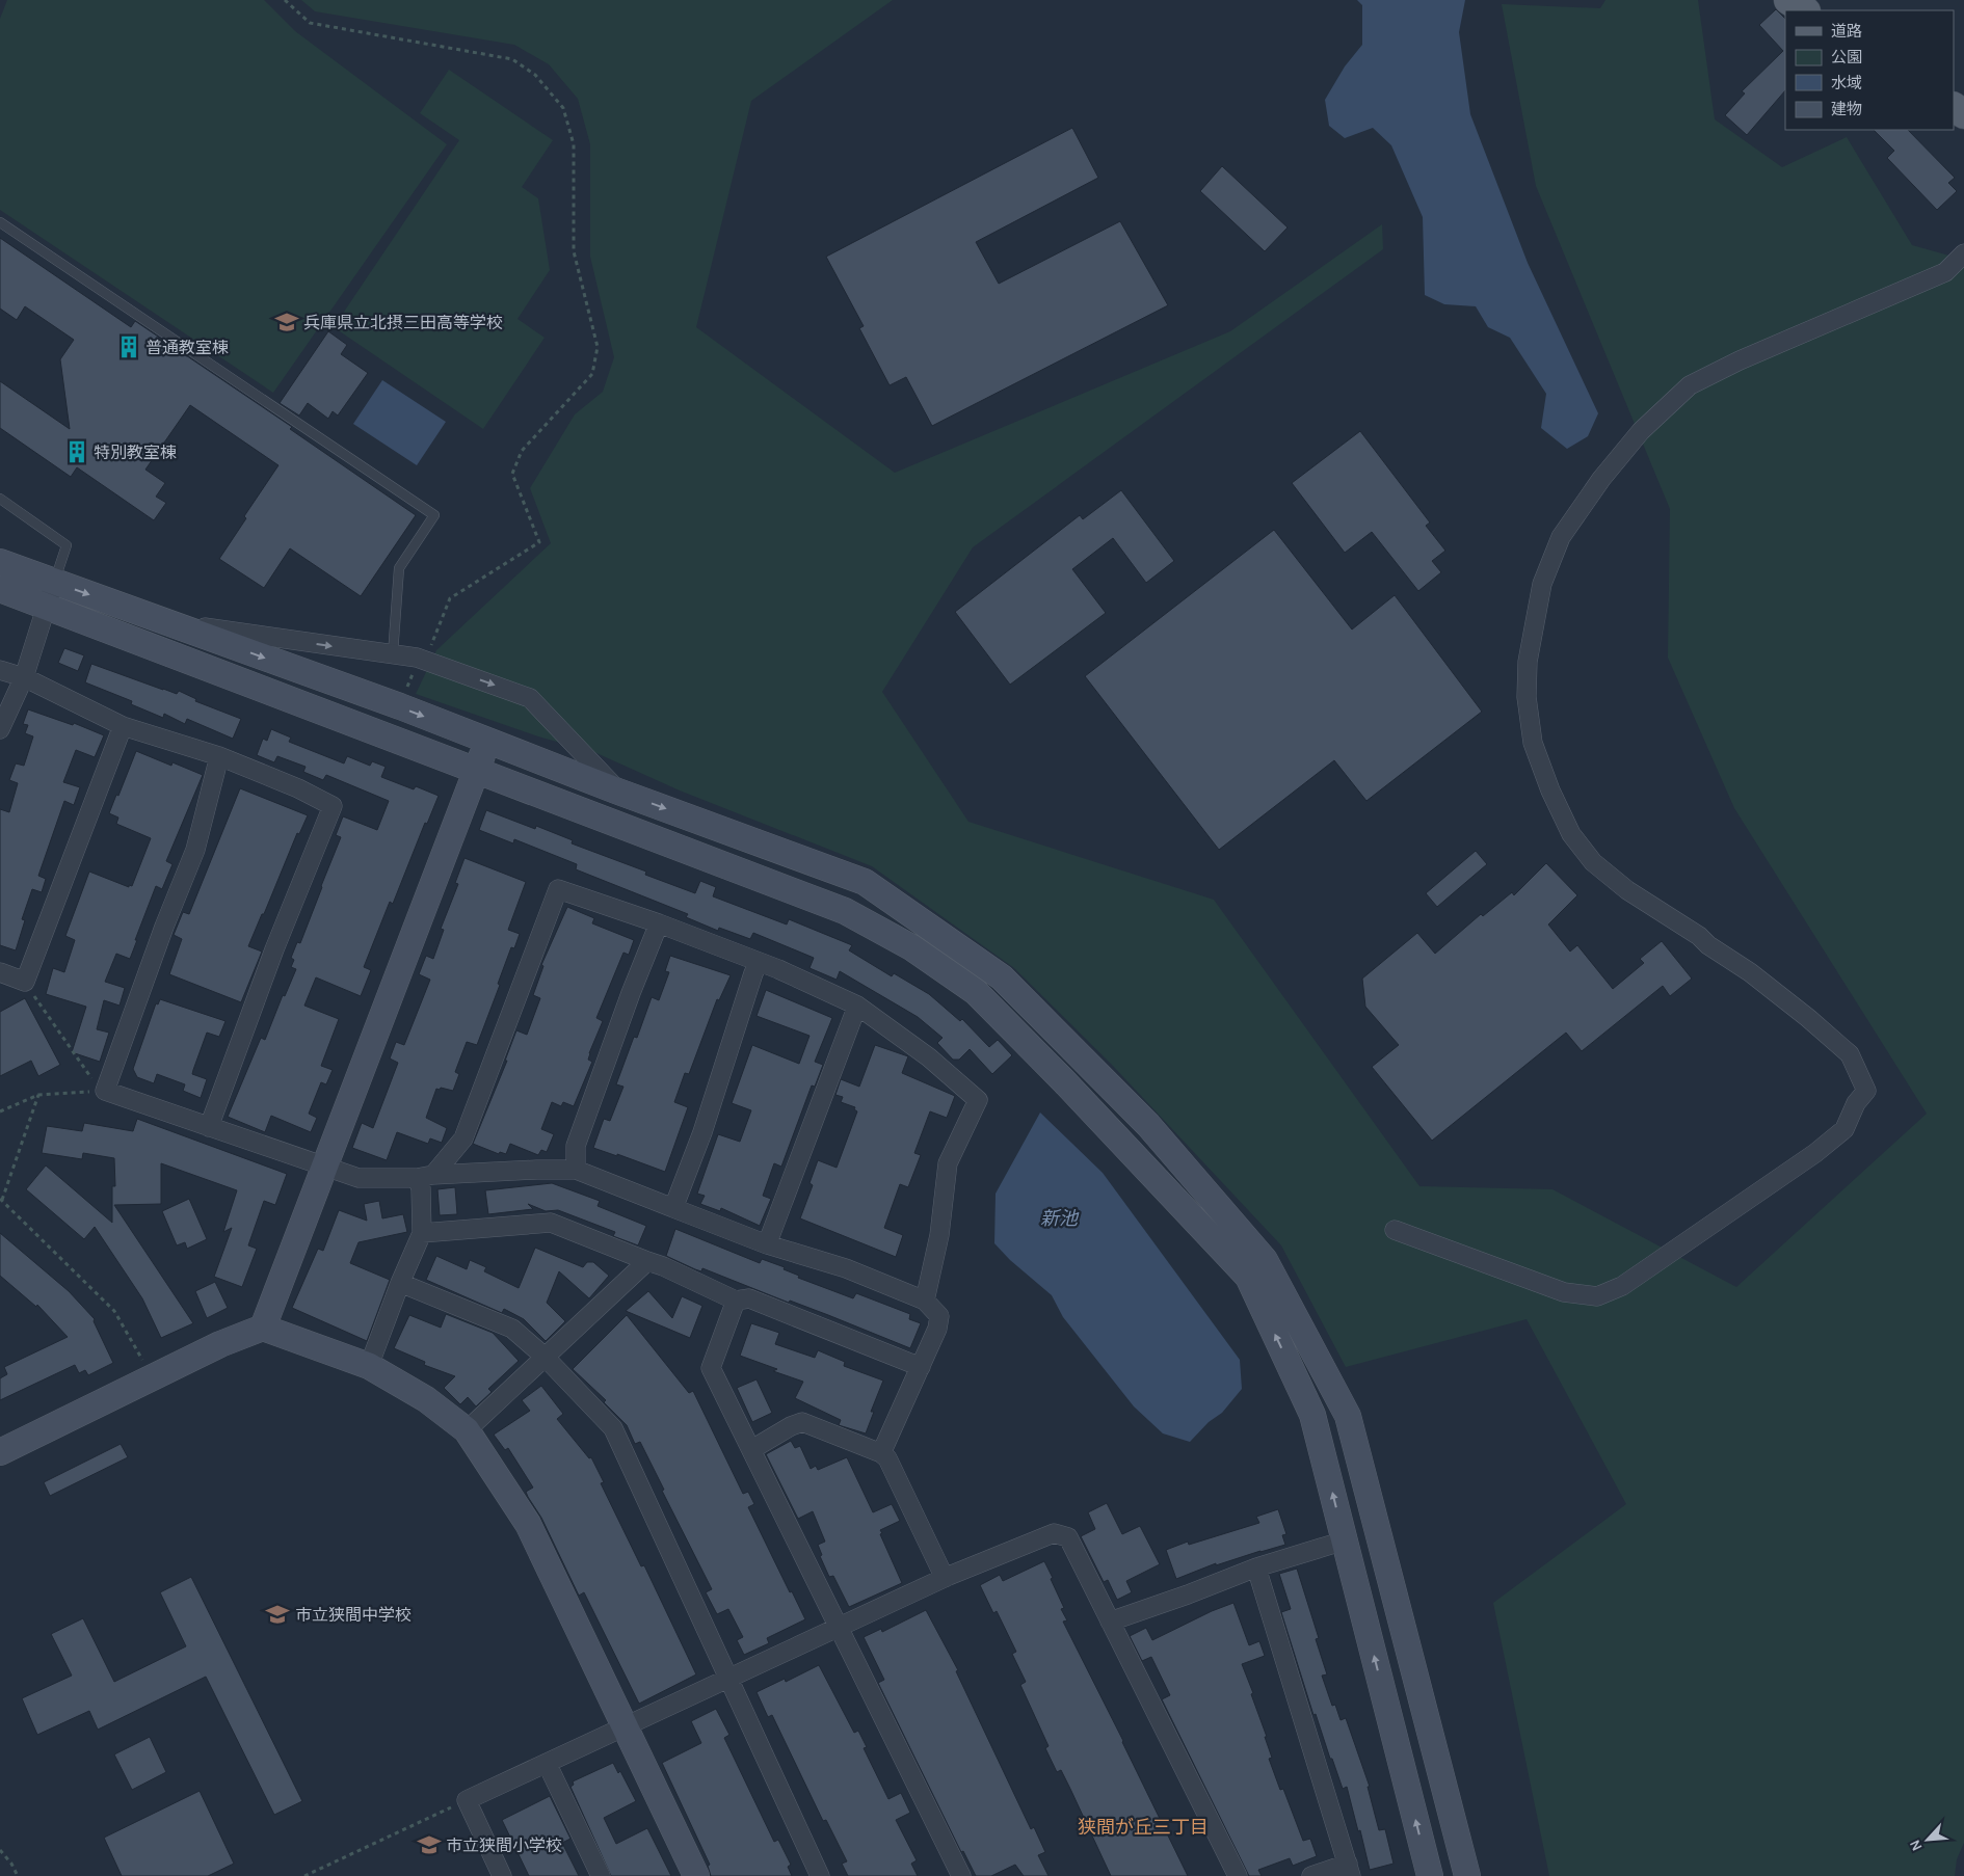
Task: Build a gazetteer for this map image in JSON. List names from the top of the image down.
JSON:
{
  "districts": ["狭間が丘三丁目"],
  "water": ["新池"],
  "places": {
    "school or university": ["兵庫県立北摂三田高等学校", "市立狭間中学校", "市立狭間小学校"],
    "building": ["普通教室棟", "特別教室棟"]
  },
  "legend": [
    "道路",
    "公園",
    "水域",
    "建物"
  ],
  "north": "bottom left"
}
